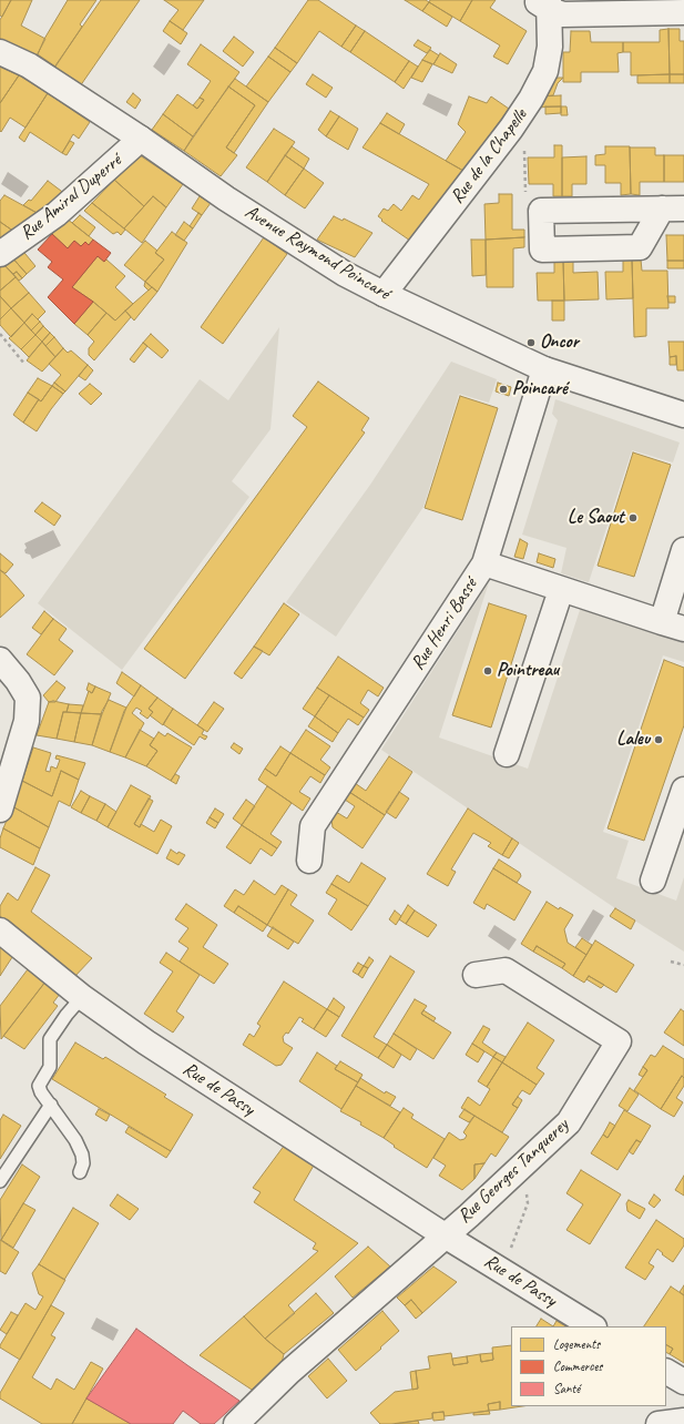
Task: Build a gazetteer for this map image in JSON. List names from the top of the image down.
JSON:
{
  "streets": {
    "street": [
      "Rue de la Chapelle",
      "Rue Amiral Duperré",
      "Avenue Raymond Poincaré",
      "Rue Henri Bassé",
      "Rue de Passy",
      "Rue Georges Tanquerey"
    ]
  },
  "crossings": [
    ["Rue de la Chapelle", "Avenue Raymond Poincaré"],
    ["Rue Amiral Duperré", "Avenue Raymond Poincaré"],
    ["Avenue Raymond Poincaré", "Rue Henri Bassé"],
    ["Rue de Passy", "Rue Georges Tanquerey"]
  ],
  "places": [
    "Oncor",
    "Poincaré",
    "Le Saout",
    "Pointreau",
    "Laleu"
  ],
  "legend": ["Logements", "Commerces", "Santé"]
}
